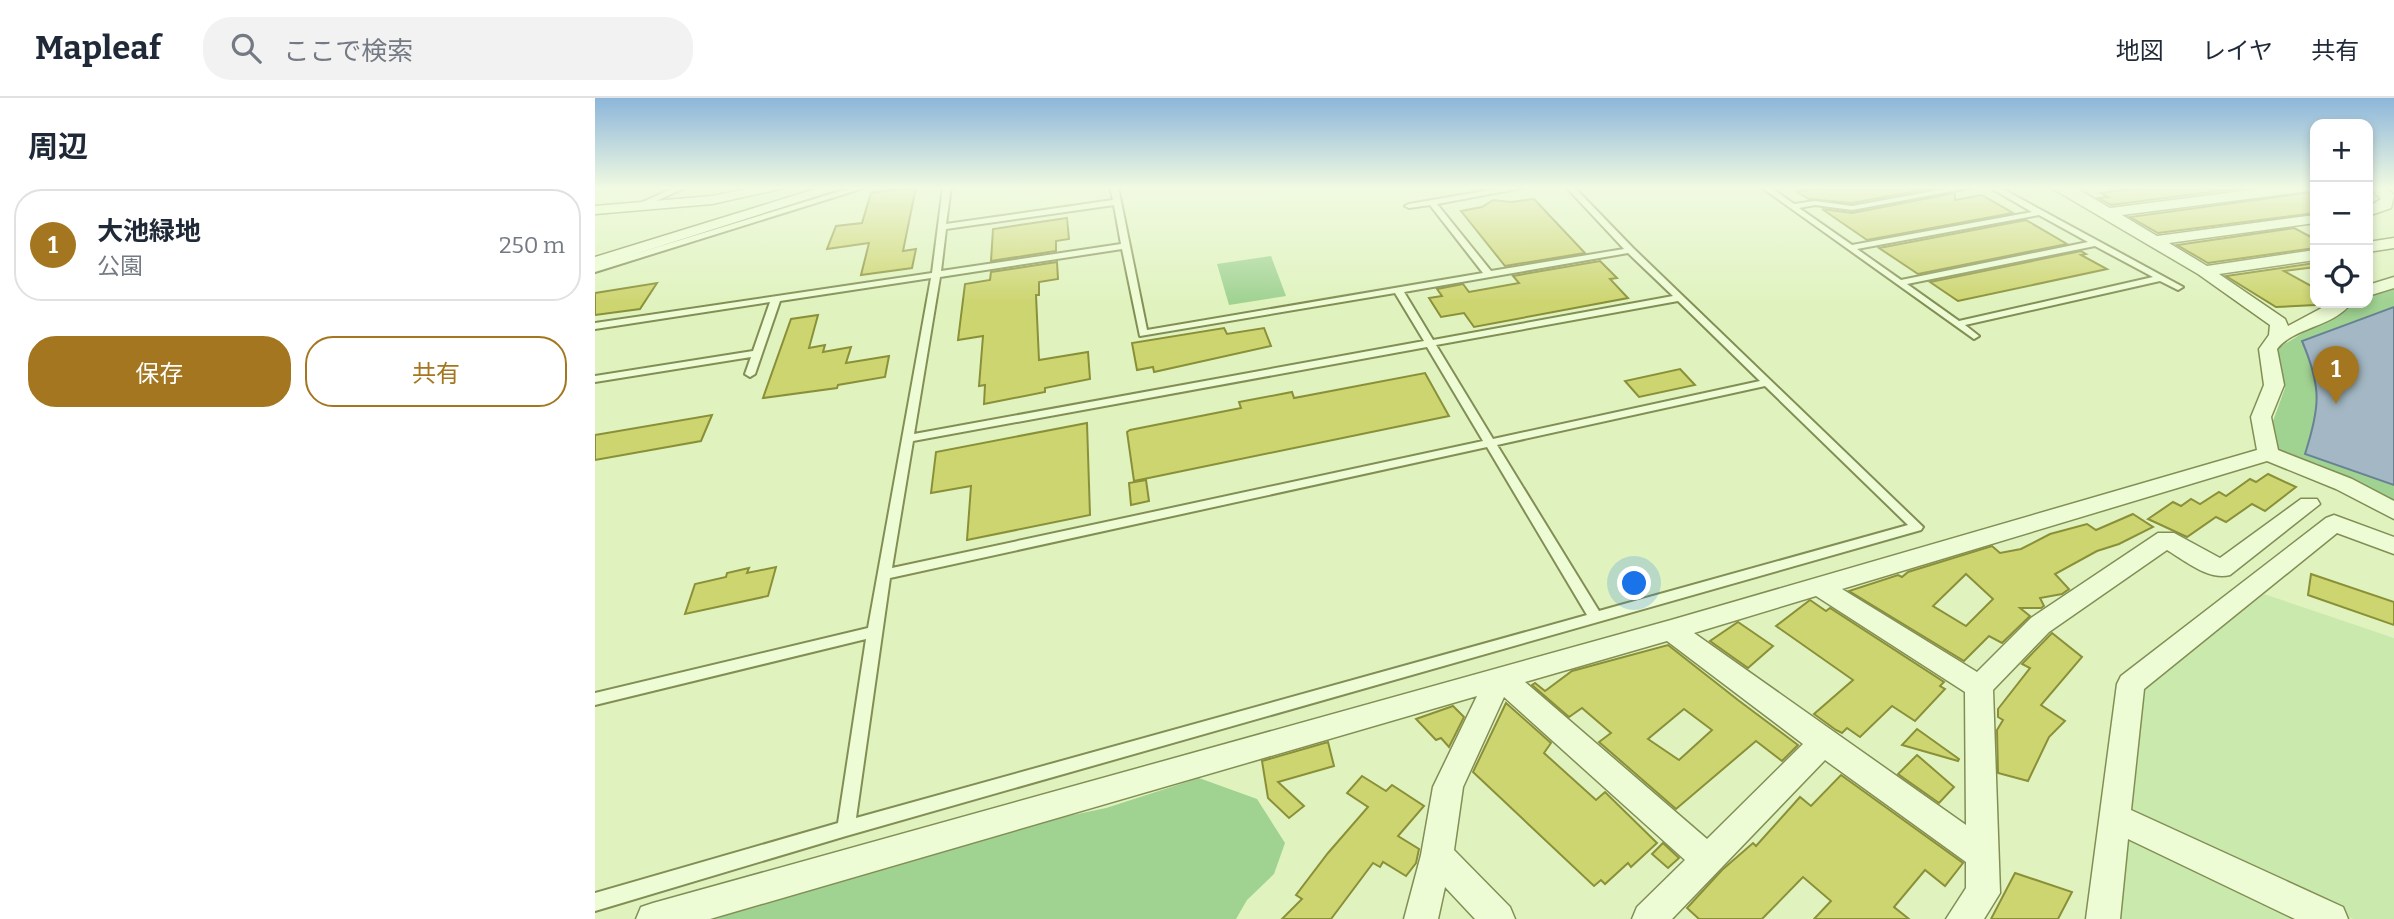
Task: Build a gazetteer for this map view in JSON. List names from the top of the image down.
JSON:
{
  "page": {
    "header": "Mapleaf",
    "search": "ここで検索",
    "nav": ["地図", "レイヤ", "共有"],
    "heading": "周辺",
    "map_buttons": ["+", "−"],
    "list": [
      {
        "mark": "1",
        "name": "大池緑地",
        "note": "公園",
        "value": "250 m"
      }
    ],
    "buttons": ["保存", "共有"],
    "pins": "1"
  }
}
